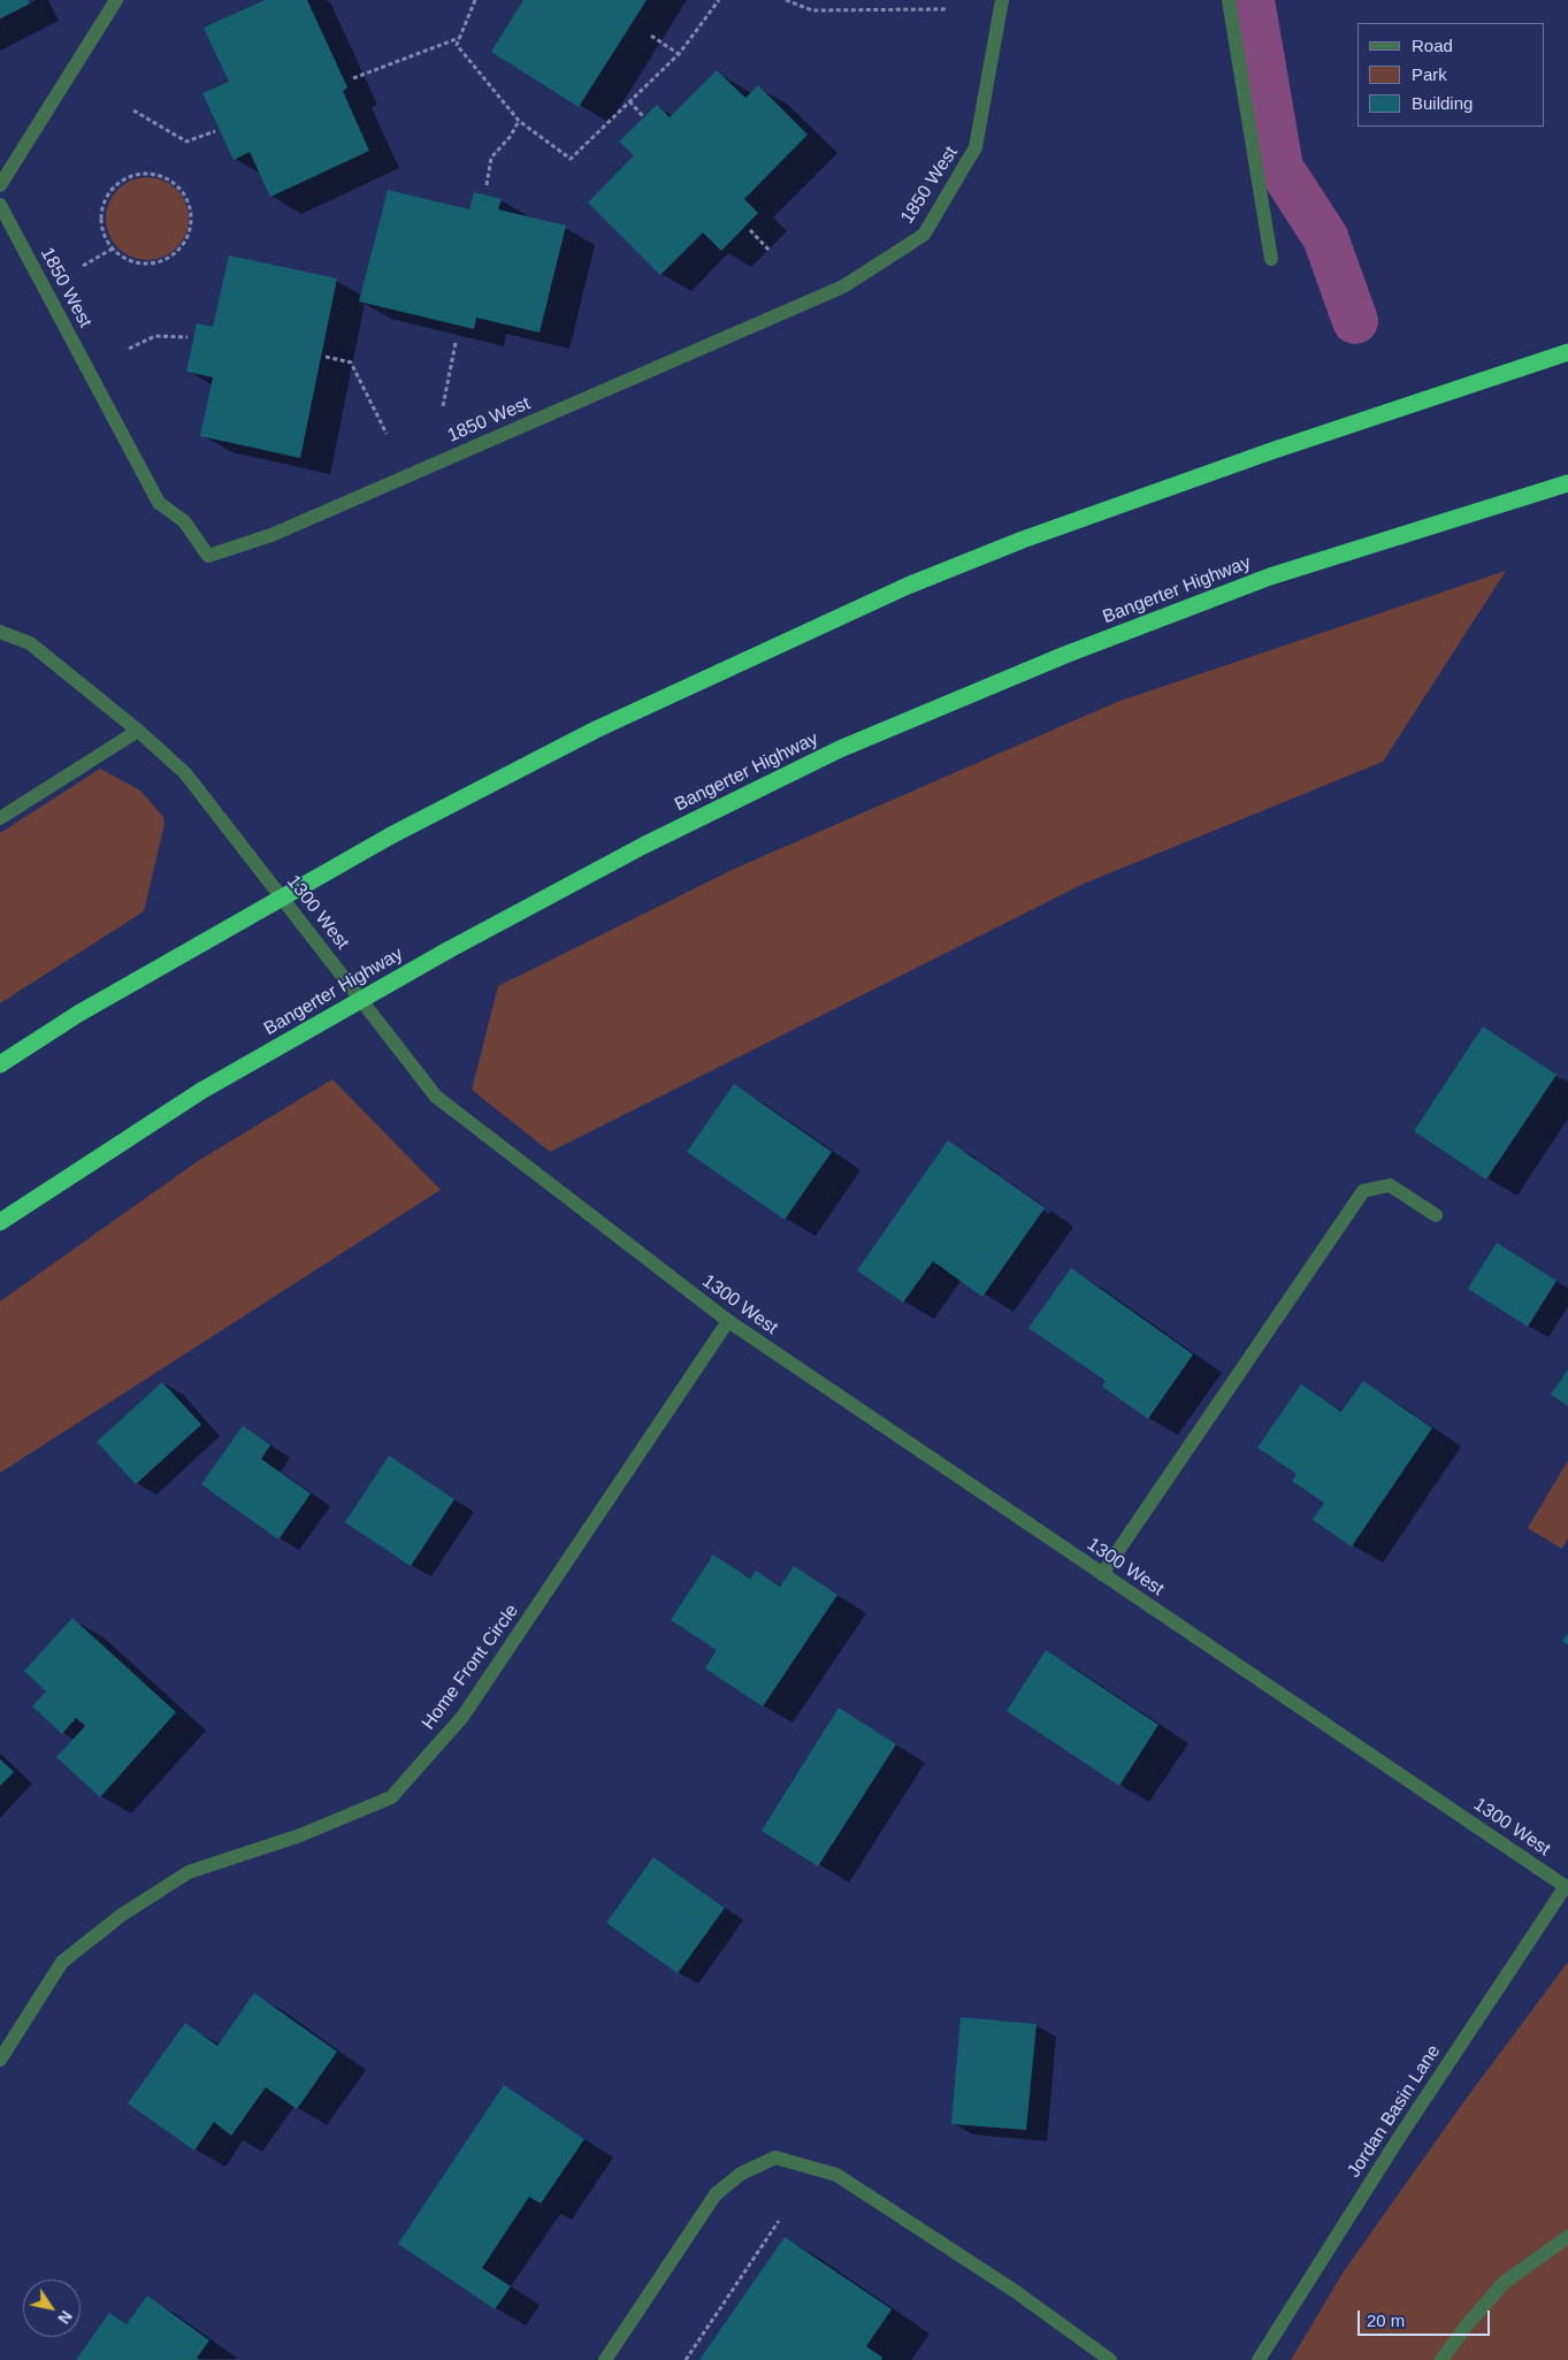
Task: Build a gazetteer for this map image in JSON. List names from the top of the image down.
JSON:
{
  "streets": {
    "highway": ["Bangerter Highway"],
    "street": [
      "1850 West",
      "1300 West",
      "Home Front Circle",
      "Jordan Basin Lane"
    ]
  },
  "crossings": [
    ["1300 West", "Home Front Circle"],
    ["1300 West", "Jordan Basin Lane"]
  ],
  "legend": ["Road", "Park", "Building"],
  "scale_bar": "20 m",
  "north": "bottom right"
}
